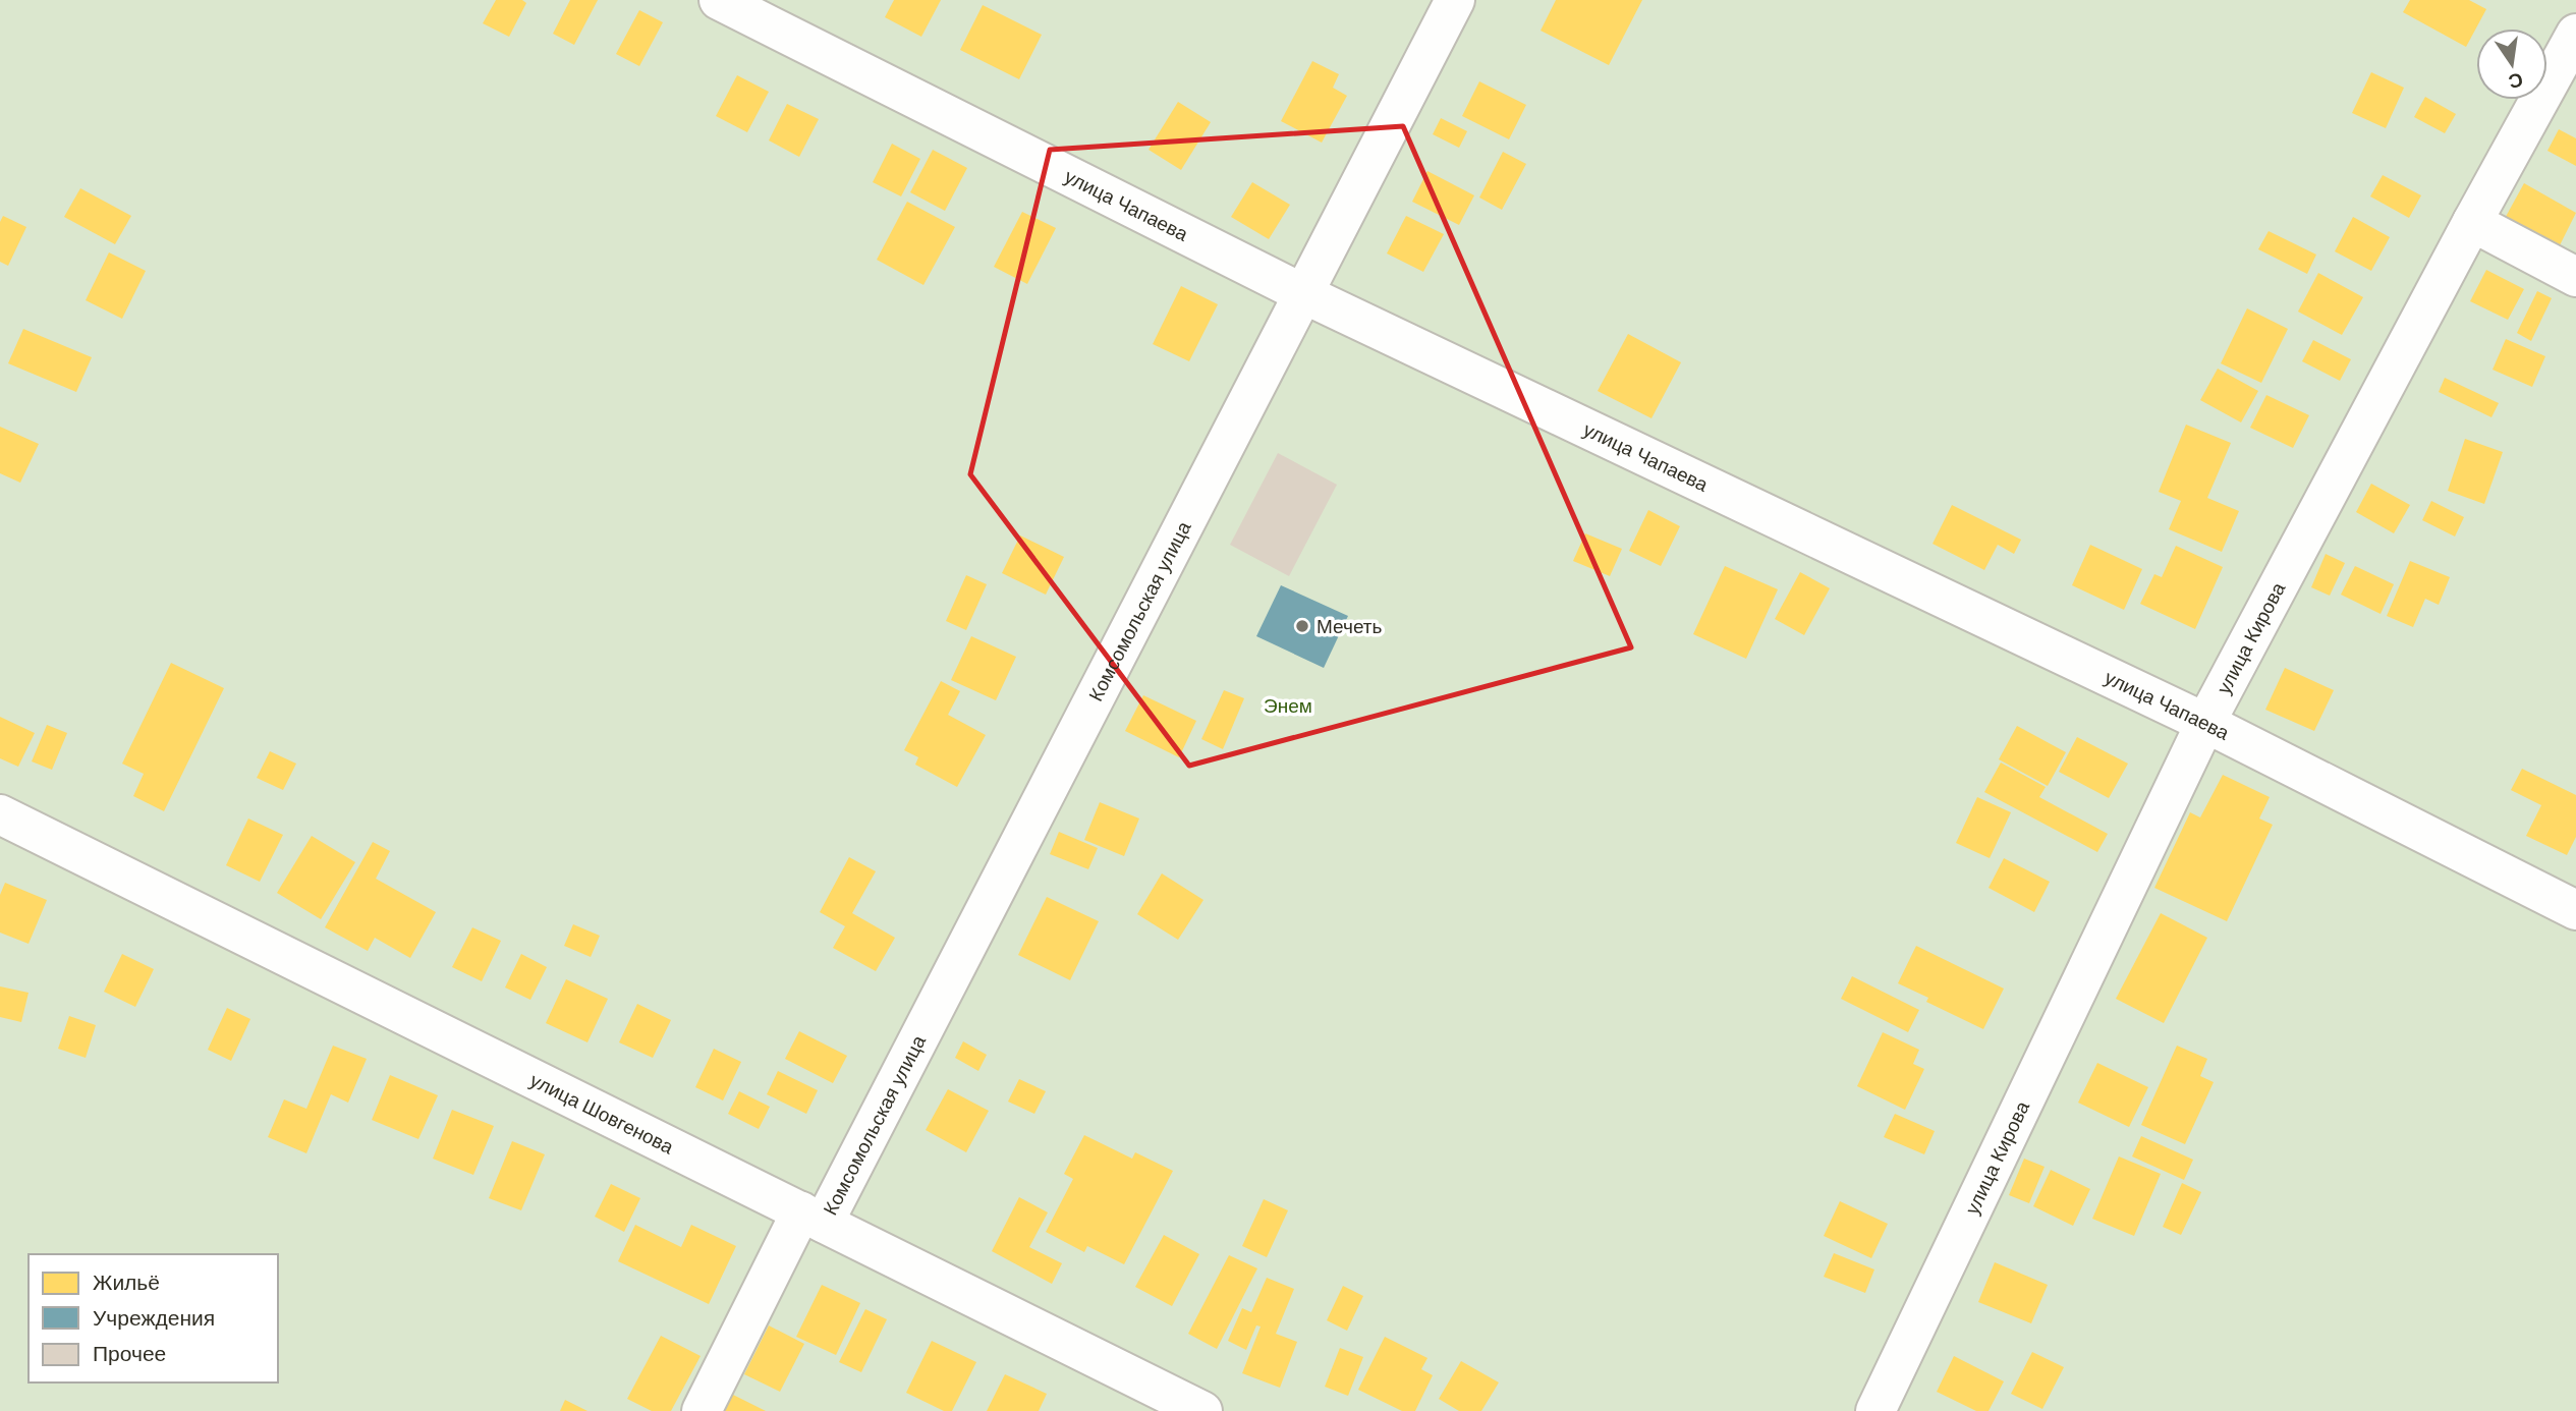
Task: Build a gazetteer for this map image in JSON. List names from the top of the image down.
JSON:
{
  "streets": {
    "street": [
      "улица Чапаева",
      "Комсомольская улица",
      "улица Кирова",
      "улица Шовгенова"
    ]
  },
  "crossings": [
    ["улица Чапаева", "Комсомольская улица"],
    ["улица Чапаева", "улица Кирова"],
    ["Комсомольская улица", "улица Шовгенова"]
  ],
  "parks": ["Энем"],
  "places": ["Мечеть"],
  "legend": ["Жильё", "Учреждения", "Прочее"],
  "north": "bottom"
}
